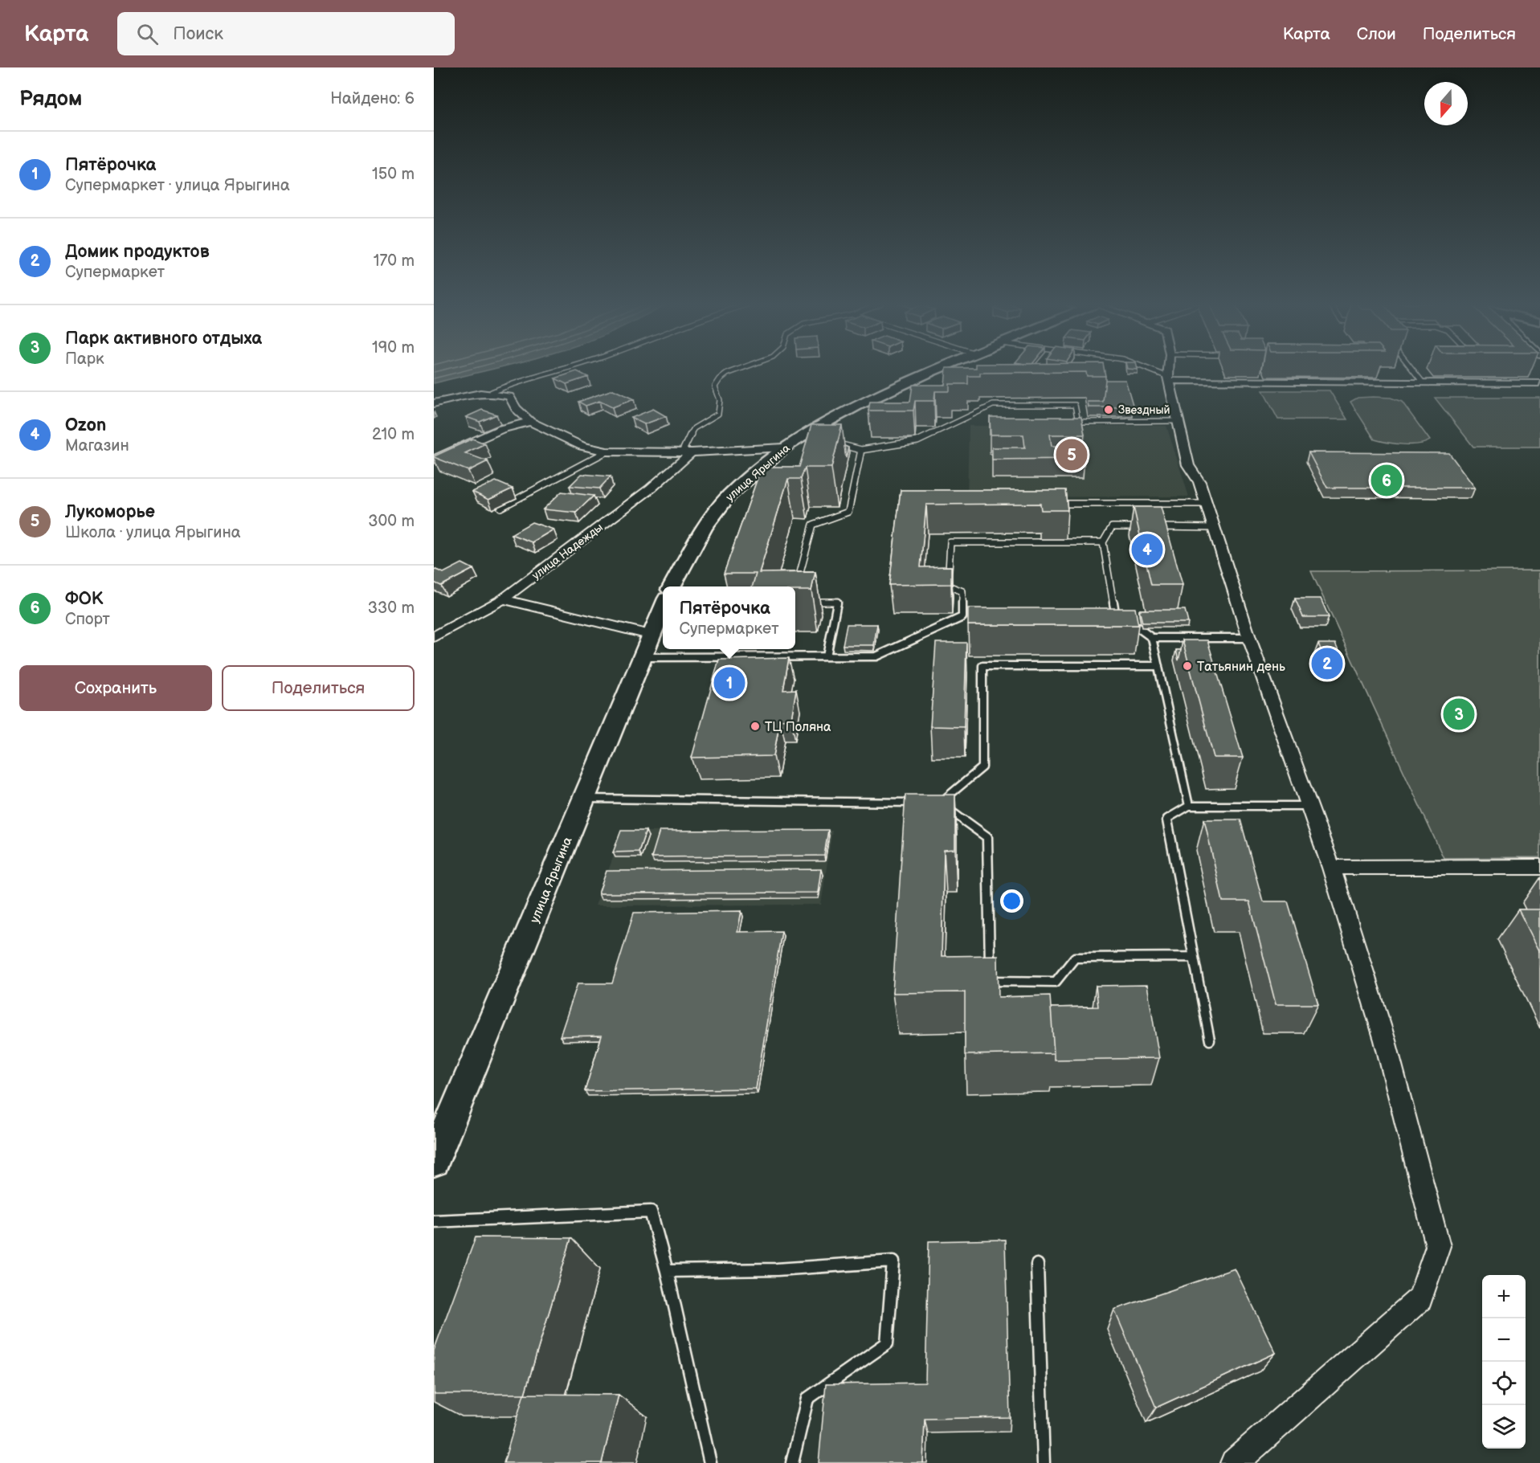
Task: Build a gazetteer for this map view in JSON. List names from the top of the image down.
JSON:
{
  "streets": {
    "street": ["улица Ярыгина", "улица Надежды"]
  },
  "places": ["Звездный", "Татьянин день", "ТЦ Поляна"],
  "north": "bottom",
  "page": {
    "header": "Карта",
    "search": "Поиск",
    "nav": ["Карта", "Слои", "Поделиться"],
    "heading": ["Рядом", "Найдено: 6"],
    "list": [
      {
        "mark": "1",
        "name": "Пятёрочка",
        "note": "Супермаркет · улица Ярыгина",
        "value": "150 m"
      },
      {
        "mark": "2",
        "name": "Домик продуктов",
        "note": "Супермаркет",
        "value": "170 m"
      },
      {
        "mark": "3",
        "name": "Парк активного отдыха",
        "note": "Парк",
        "value": "190 m"
      },
      {
        "mark": "4",
        "name": "Ozon",
        "note": "Магазин",
        "value": "210 m"
      },
      {
        "mark": "5",
        "name": "Лукоморье",
        "note": "Школа · улица Ярыгина",
        "value": "300 m"
      },
      {
        "mark": "6",
        "name": "ФОК",
        "note": "Спорт",
        "value": "330 m"
      }
    ],
    "pins": [
      "5",
      "6",
      "4",
      "2",
      "1",
      "3"
    ],
    "popup": ["Пятёрочка", "Супермаркет"],
    "buttons": ["Сохранить", "Поделиться"],
    "map_buttons": ["+", "−"]
  }
}
